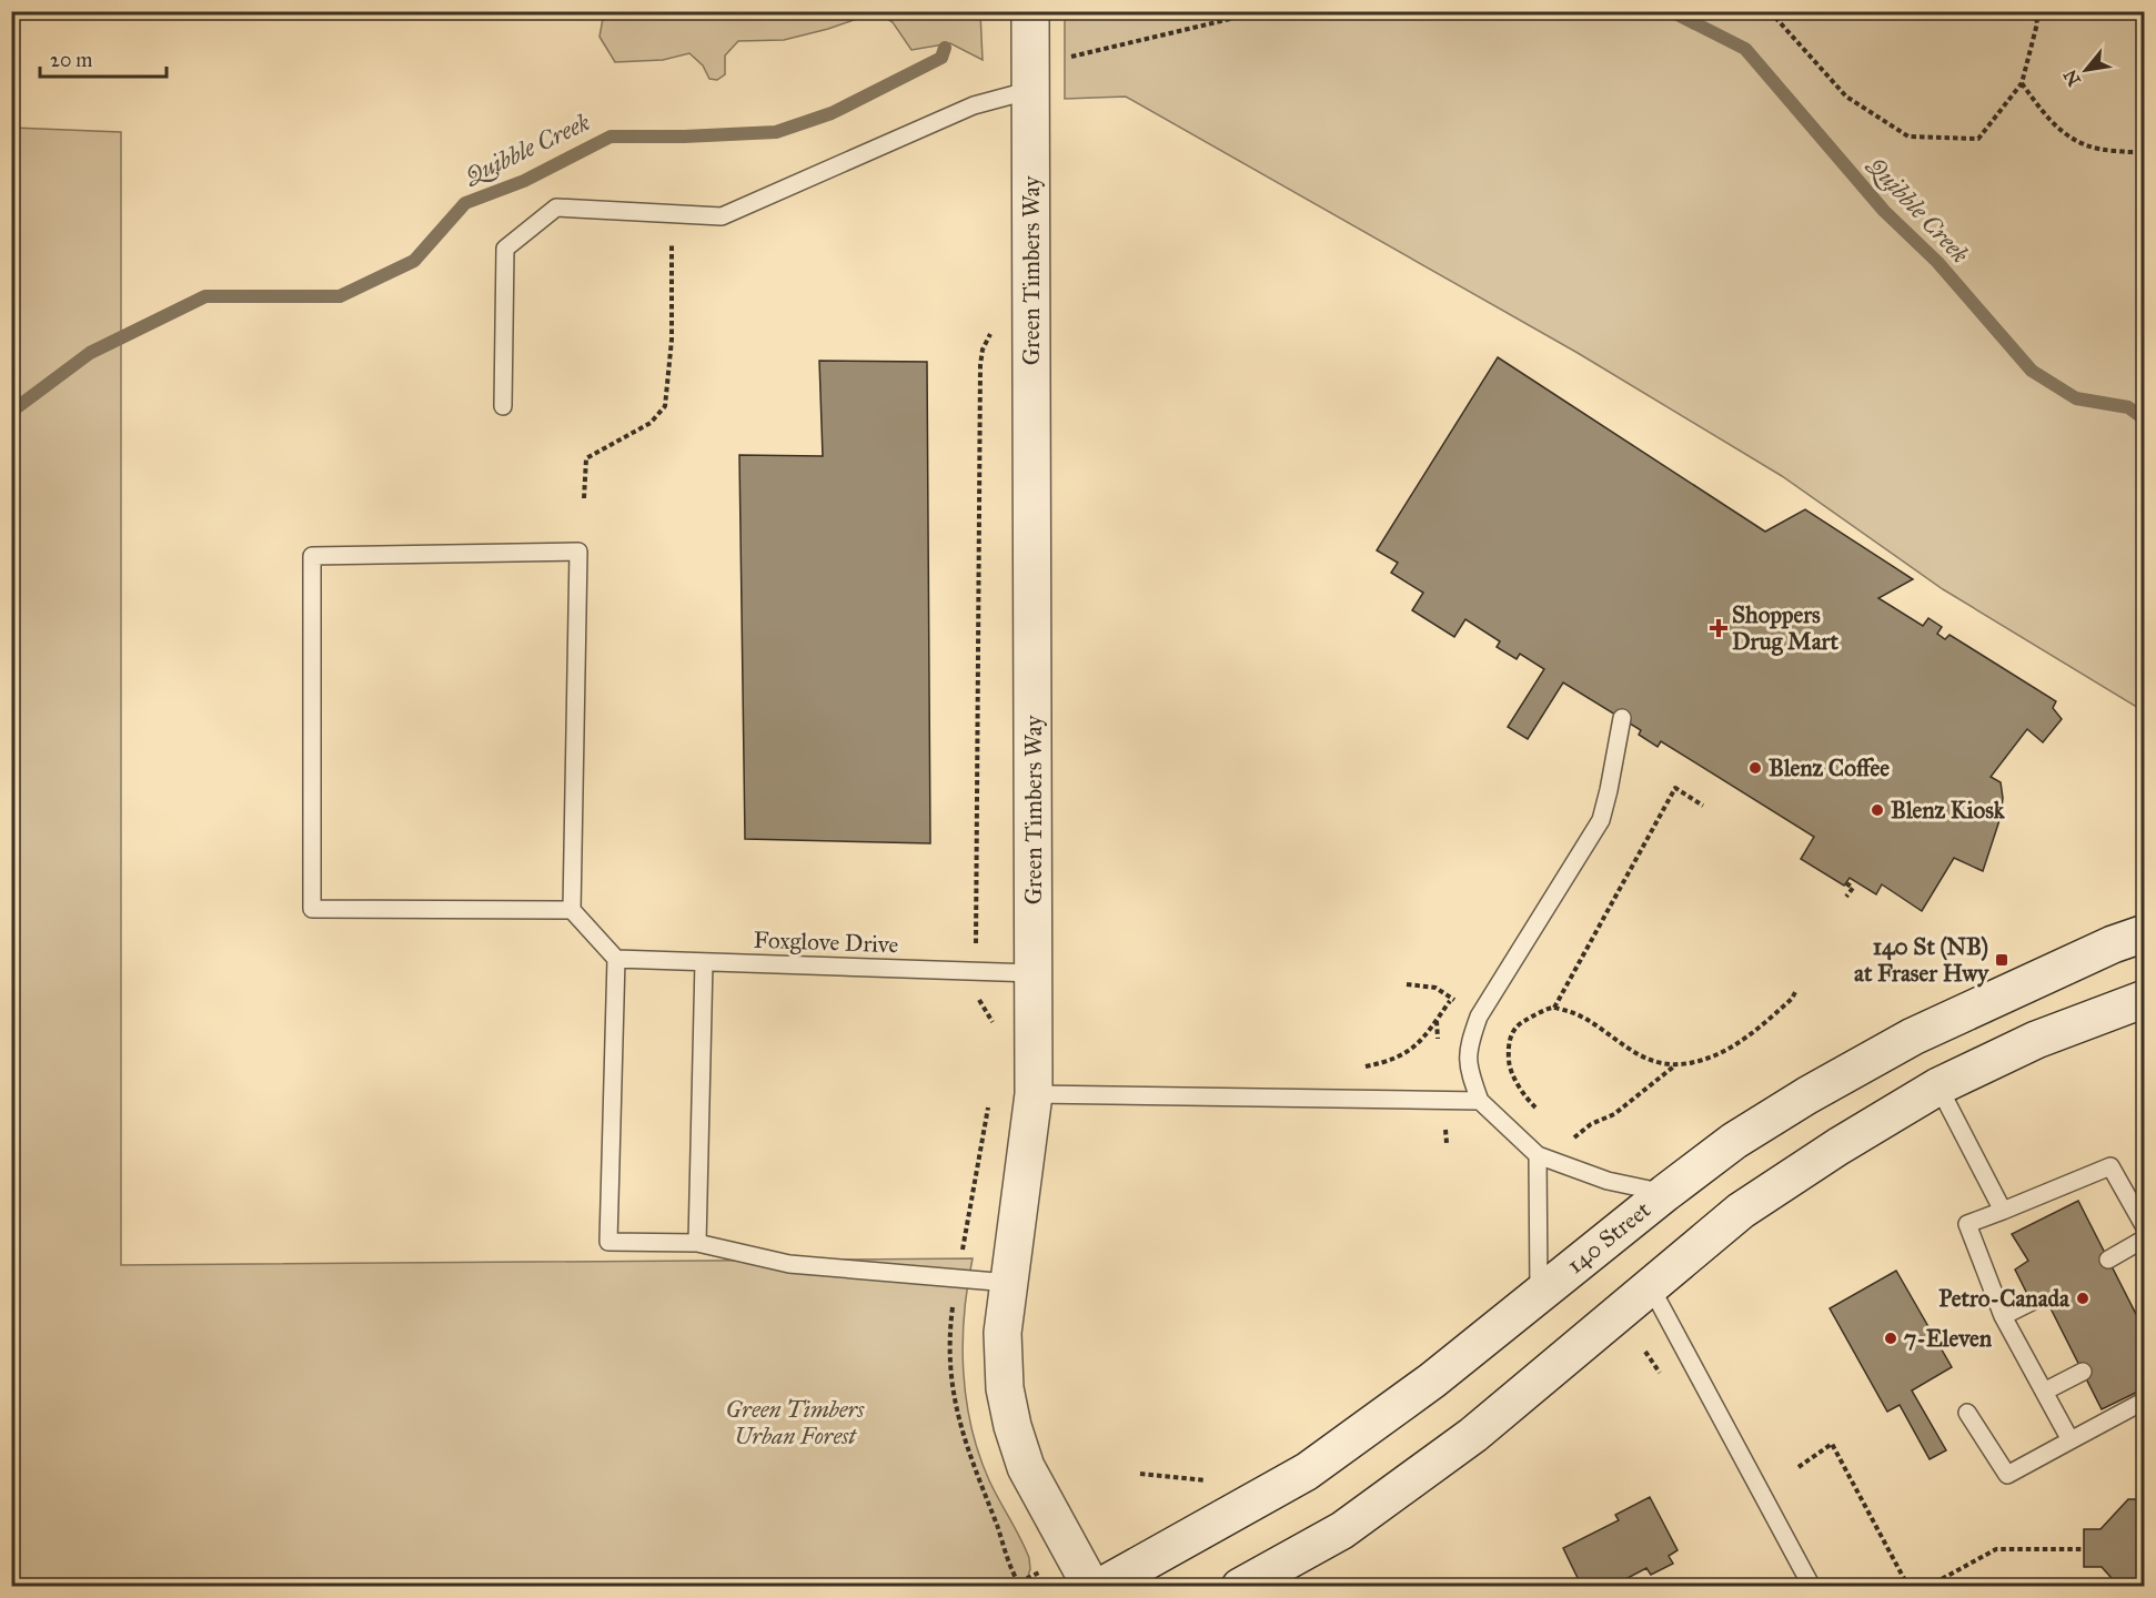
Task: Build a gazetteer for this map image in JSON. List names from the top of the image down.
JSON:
{
  "streets": {
    "main road": ["Green Timbers Way", "140 Street"],
    "lane": ["Foxglove Drive"]
  },
  "crossings": [
    ["Green Timbers Way", "Foxglove Drive"]
  ],
  "water": ["Quibble Creek"],
  "parks": ["Green Timbers Urban Forest"],
  "places": {
    "health": ["Shoppers Drug Mart"],
    "other": [
      "Blenz Coffee",
      "Blenz Kiosk",
      "Petro-Canada",
      "7-Eleven"
    ],
    "transit": ["140 St (NB) at Fraser Hwy"]
  },
  "scale_bar": "20 m",
  "north": "bottom left"
}
